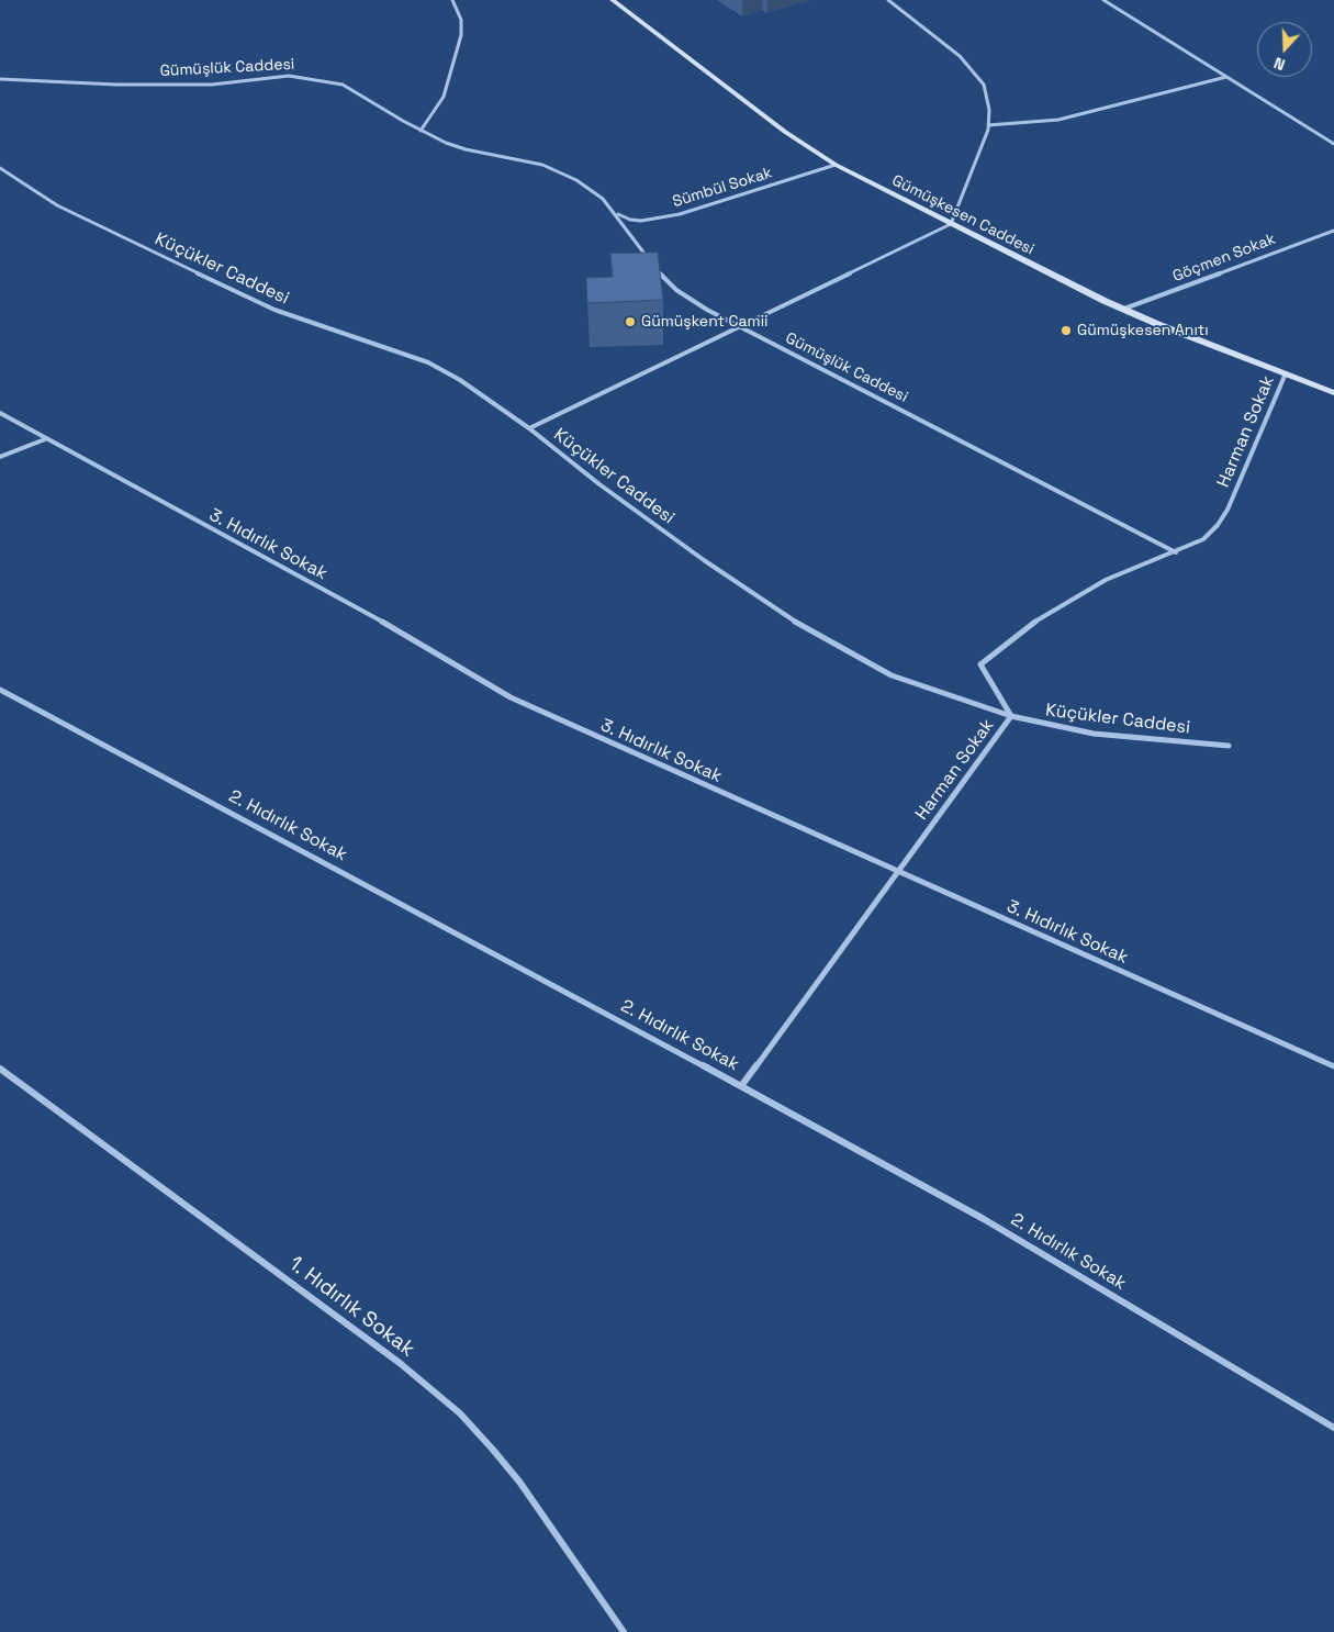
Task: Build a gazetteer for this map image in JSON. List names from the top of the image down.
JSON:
{
  "streets": {
    "street": [
      "Gümüşlük Caddesi",
      "Sümbül Sokak",
      "Gümüşkesen Caddesi",
      "Göçmen Sokak",
      "Küçükler Caddesi",
      "Harman Sokak",
      "3. Hıdırlık Sokak",
      "2. Hıdırlık Sokak",
      "1. Hıdırlık Sokak"
    ]
  },
  "crossings": [
    ["Gümüşlük Caddesi", "Sümbül Sokak"],
    ["Gümüşlük Caddesi", "Harman Sokak"],
    ["Sümbül Sokak", "Gümüşkesen Caddesi"],
    ["Gümüşkesen Caddesi", "Göçmen Sokak"],
    ["Gümüşkesen Caddesi", "Harman Sokak"],
    ["Küçükler Caddesi", "Harman Sokak"],
    ["Harman Sokak", "3. Hıdırlık Sokak"],
    ["Harman Sokak", "2. Hıdırlık Sokak"]
  ],
  "places": ["Gümüşkent Camii", "Gümüşkesen Anıtı"],
  "north": "bottom"
}
